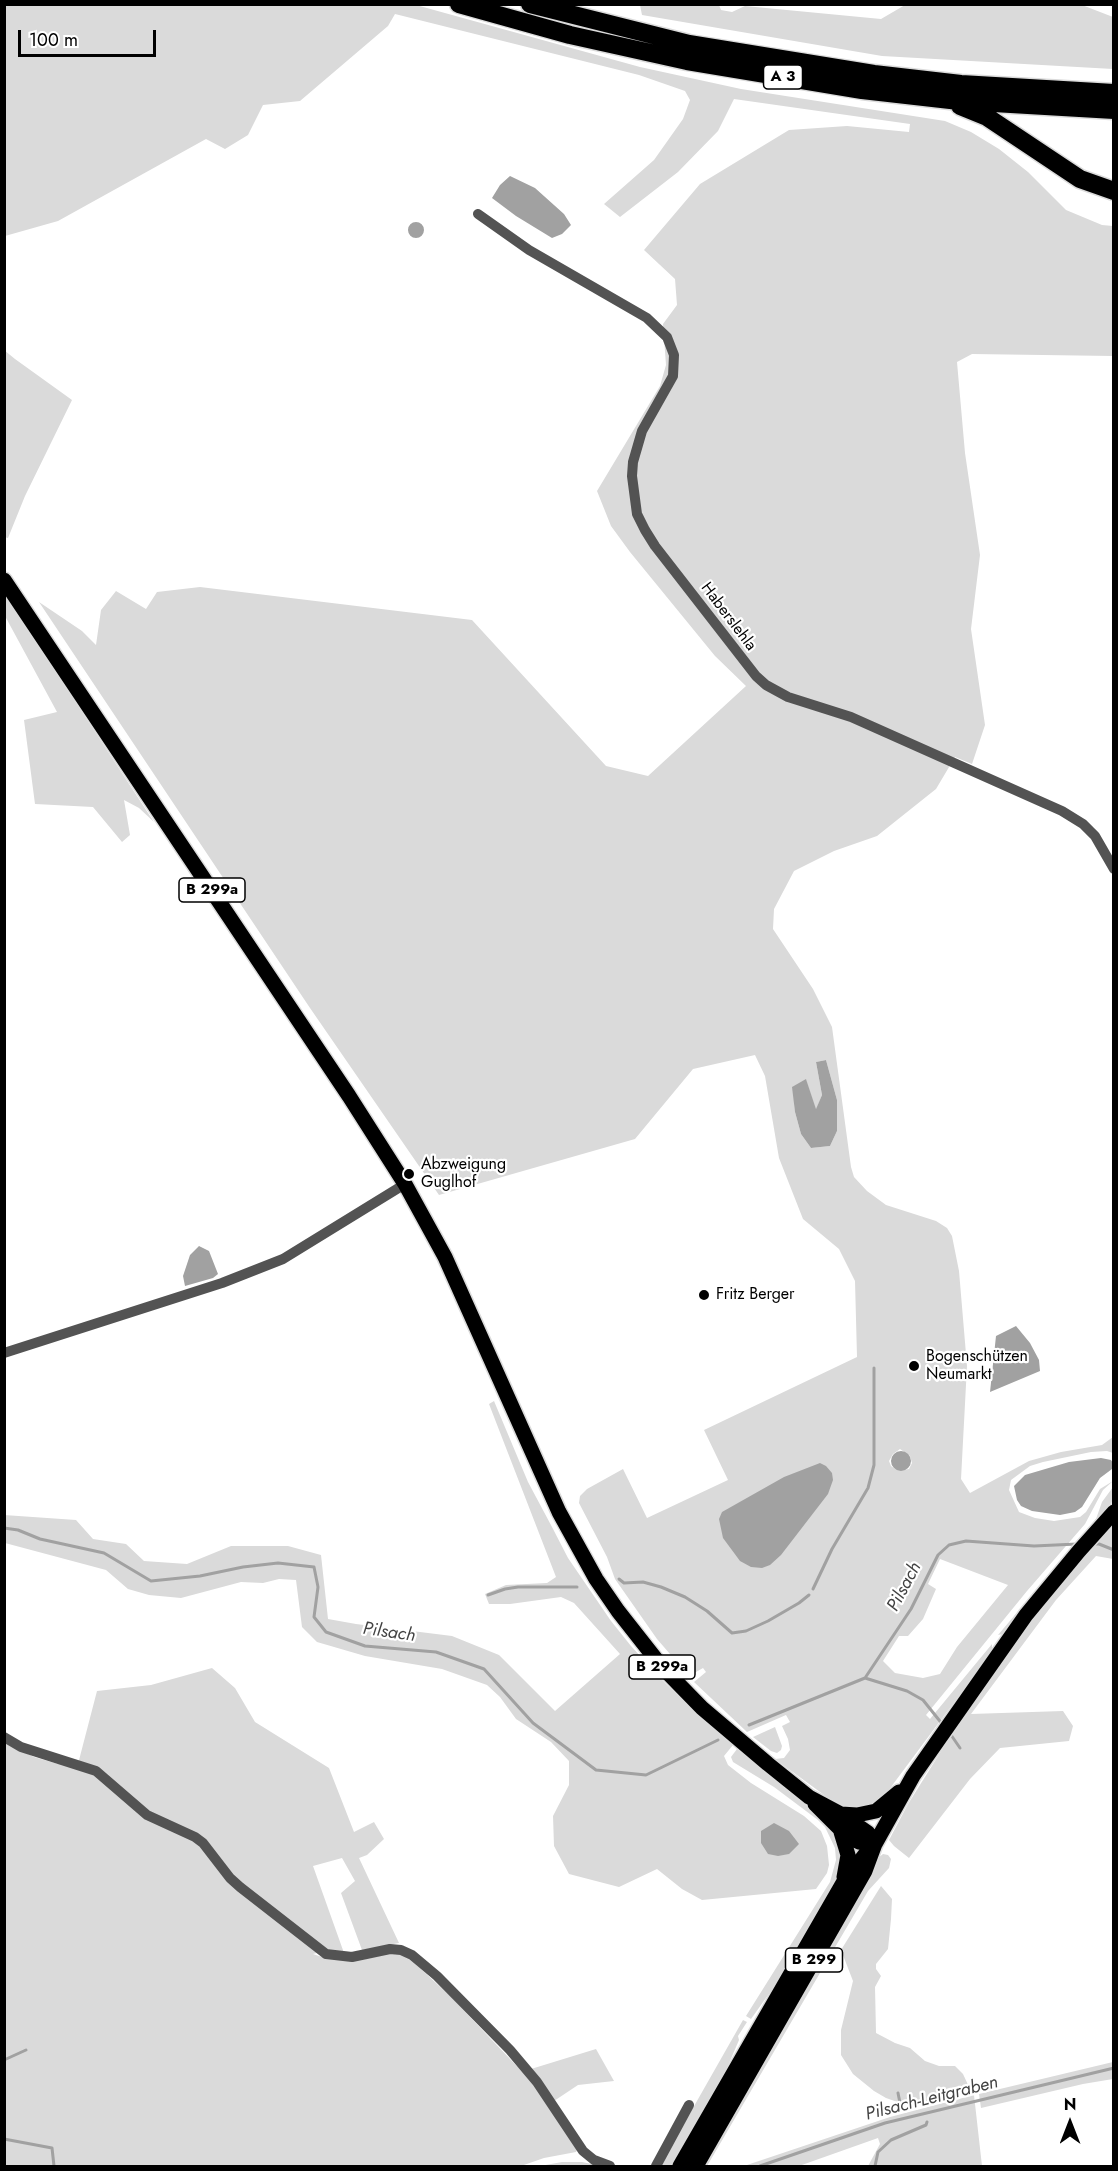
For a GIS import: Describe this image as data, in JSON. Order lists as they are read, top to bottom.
{
  "streets": {
    "highway": ["A 3"],
    "main road": ["B 299a", "B 299"],
    "street": ["Haberslehla"]
  },
  "crossings": [
    ["B 299a", "B 299"]
  ],
  "water": ["Pilsach", "Pilsach-Leitgraben"],
  "places": ["Abzweigung Guglhof", "Fritz Berger", "Bogenschützen Neumarkt"],
  "scale_bar": "100 m",
  "north": "top"
}
